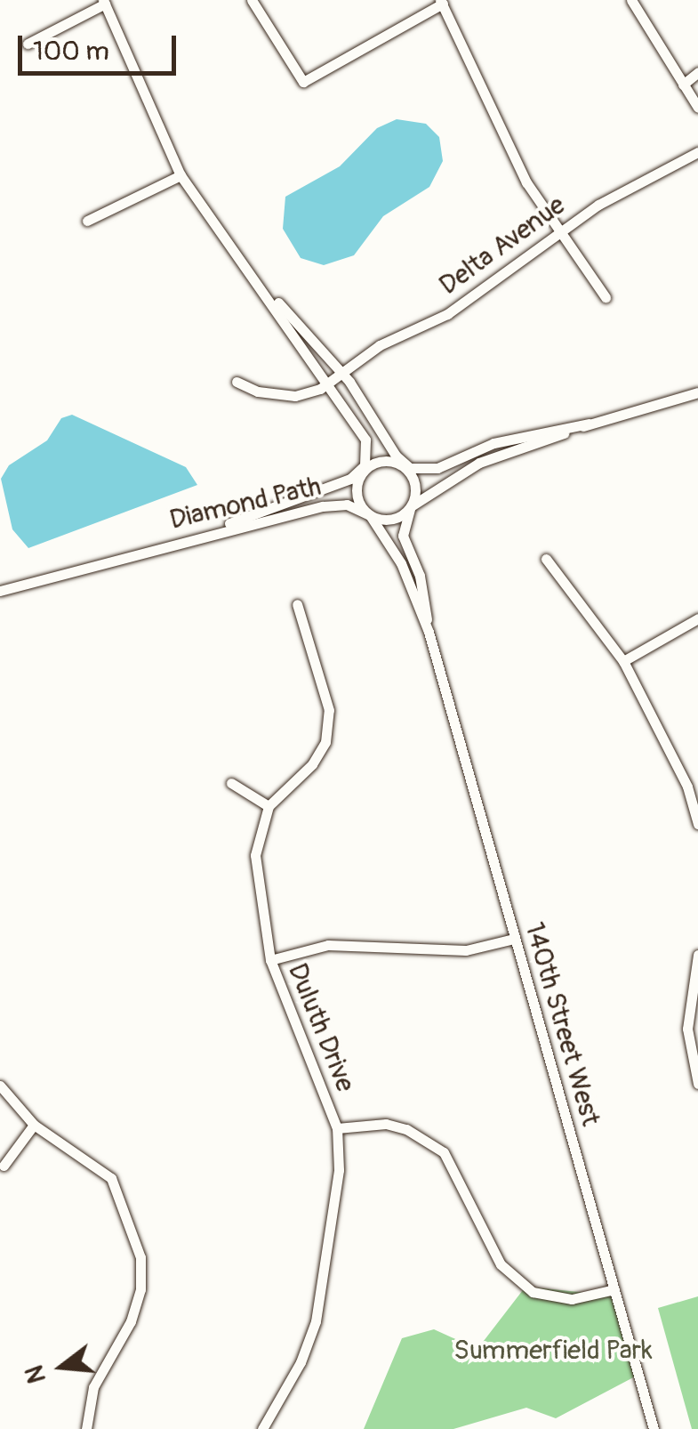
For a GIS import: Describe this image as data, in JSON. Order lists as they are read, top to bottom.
{
  "streets": {
    "street": [
      "Delta Avenue",
      "Diamond Path",
      "140th Street West",
      "Duluth Drive"
    ]
  },
  "crossings": [
    ["Diamond Path", "140th Street West"]
  ],
  "parks": ["Summerfield Park"],
  "scale_bar": "100 m",
  "north": "left"
}
